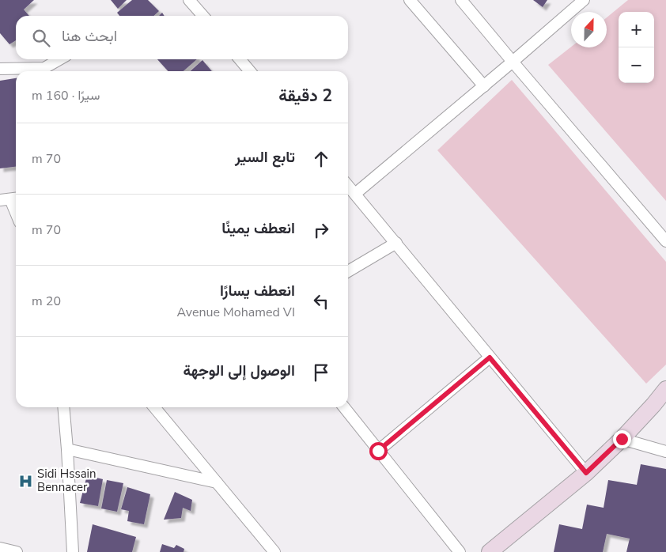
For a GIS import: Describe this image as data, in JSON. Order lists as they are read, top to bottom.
{
  "places": {
    "hospital": ["Sidi Hssain Bennacer"]
  },
  "north": "top",
  "page": {
    "map_buttons": ["+", "−"],
    "search": "ابحث هنا",
    "heading": ["2 دقيقة", "سيرًا · 160 m"],
    "list": [
      ["تابع السير", "70 m"],
      ["انعطف يمينًا", "70 m"],
      ["انعطف يسارًا", "Avenue Mohamed VI", "20 m"],
      "الوصول إلى الوجهة"
    ]
  }
}
